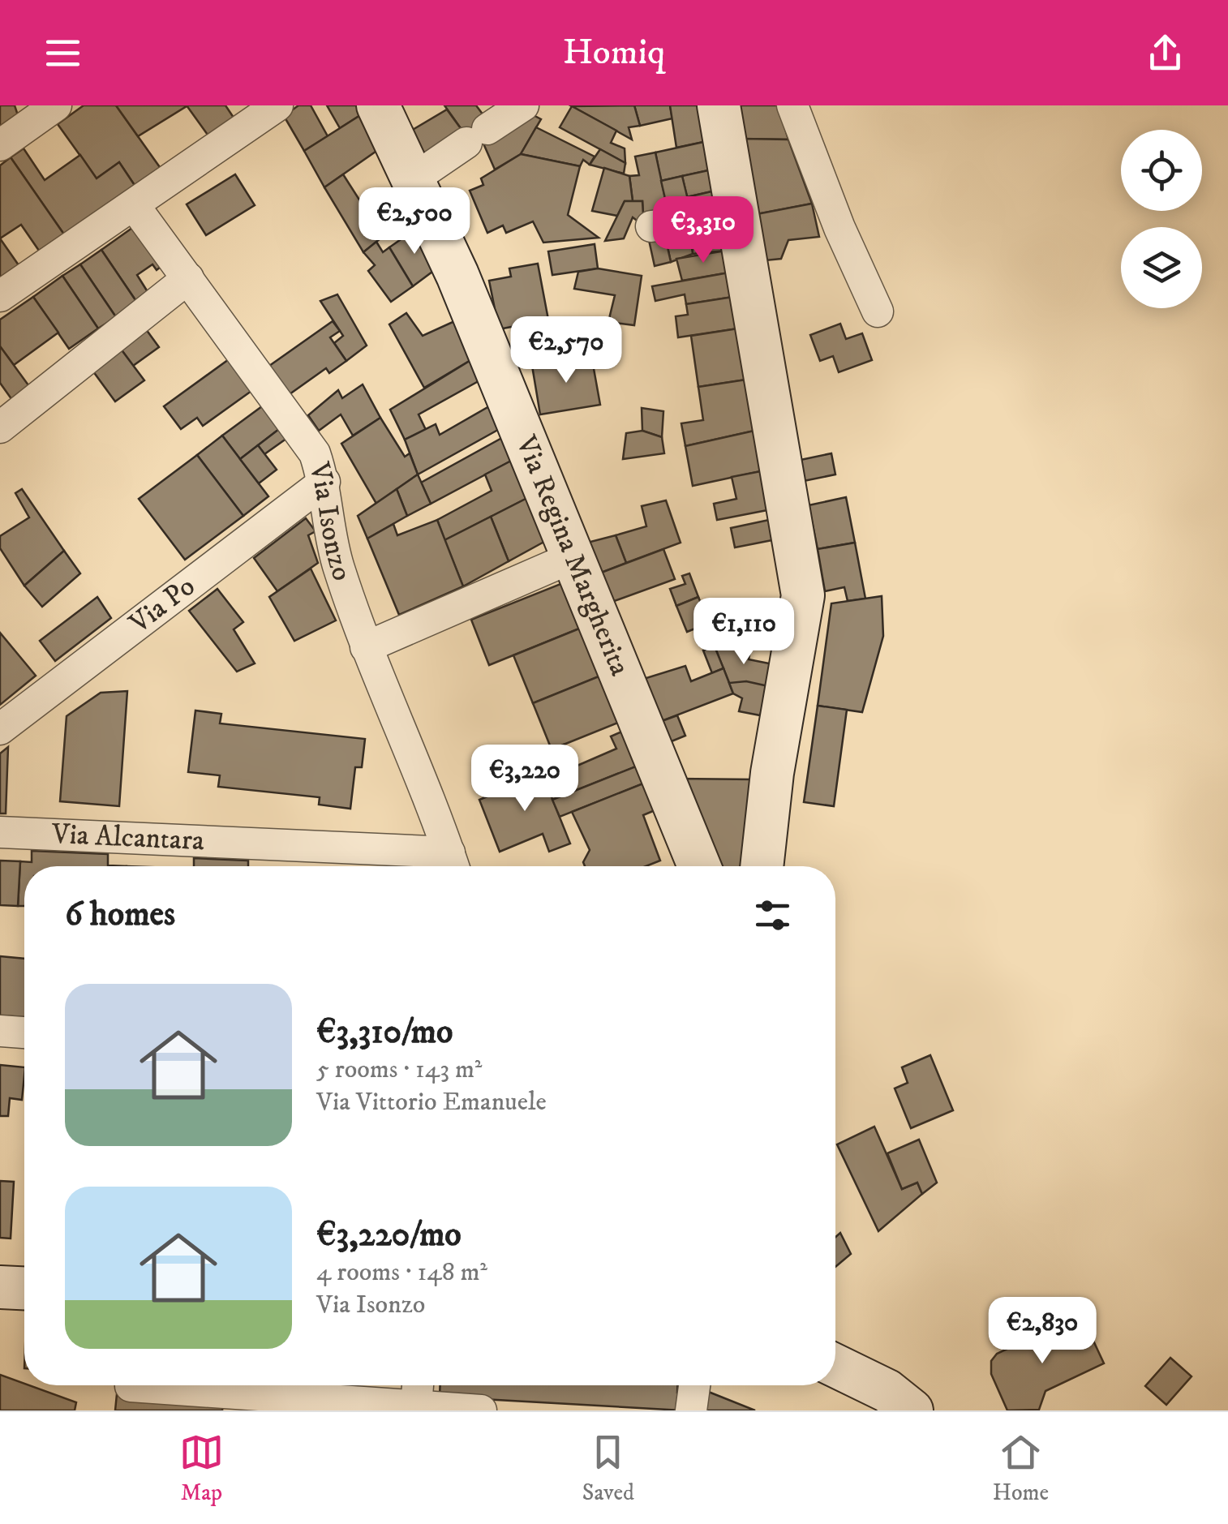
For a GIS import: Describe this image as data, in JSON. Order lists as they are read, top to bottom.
{
  "streets": {
    "street": [
      "Via Isonzo",
      "Via Regina Margherita",
      "Via Po",
      "Via Alcantara"
    ]
  },
  "crossings": [
    ["Via Isonzo", "Via Po"],
    ["Via Isonzo", "Via Alcantara"]
  ],
  "page": {
    "header": "Homiq",
    "price": [
      "€2,500",
      "€3,310",
      "€2,570",
      "€1,110",
      "€3,220",
      "€2,830"
    ],
    "heading": "6 homes",
    "list": [
      {
        "name": "€3,310/mo",
        "note": "5 rooms · 143 m² · Via Vittorio Emanuele"
      },
      {
        "name": "€3,220/mo",
        "note": "4 rooms · 148 m² · Via Isonzo"
      }
    ],
    "tabs": ["Map", "Saved", "Home"]
  }
}
